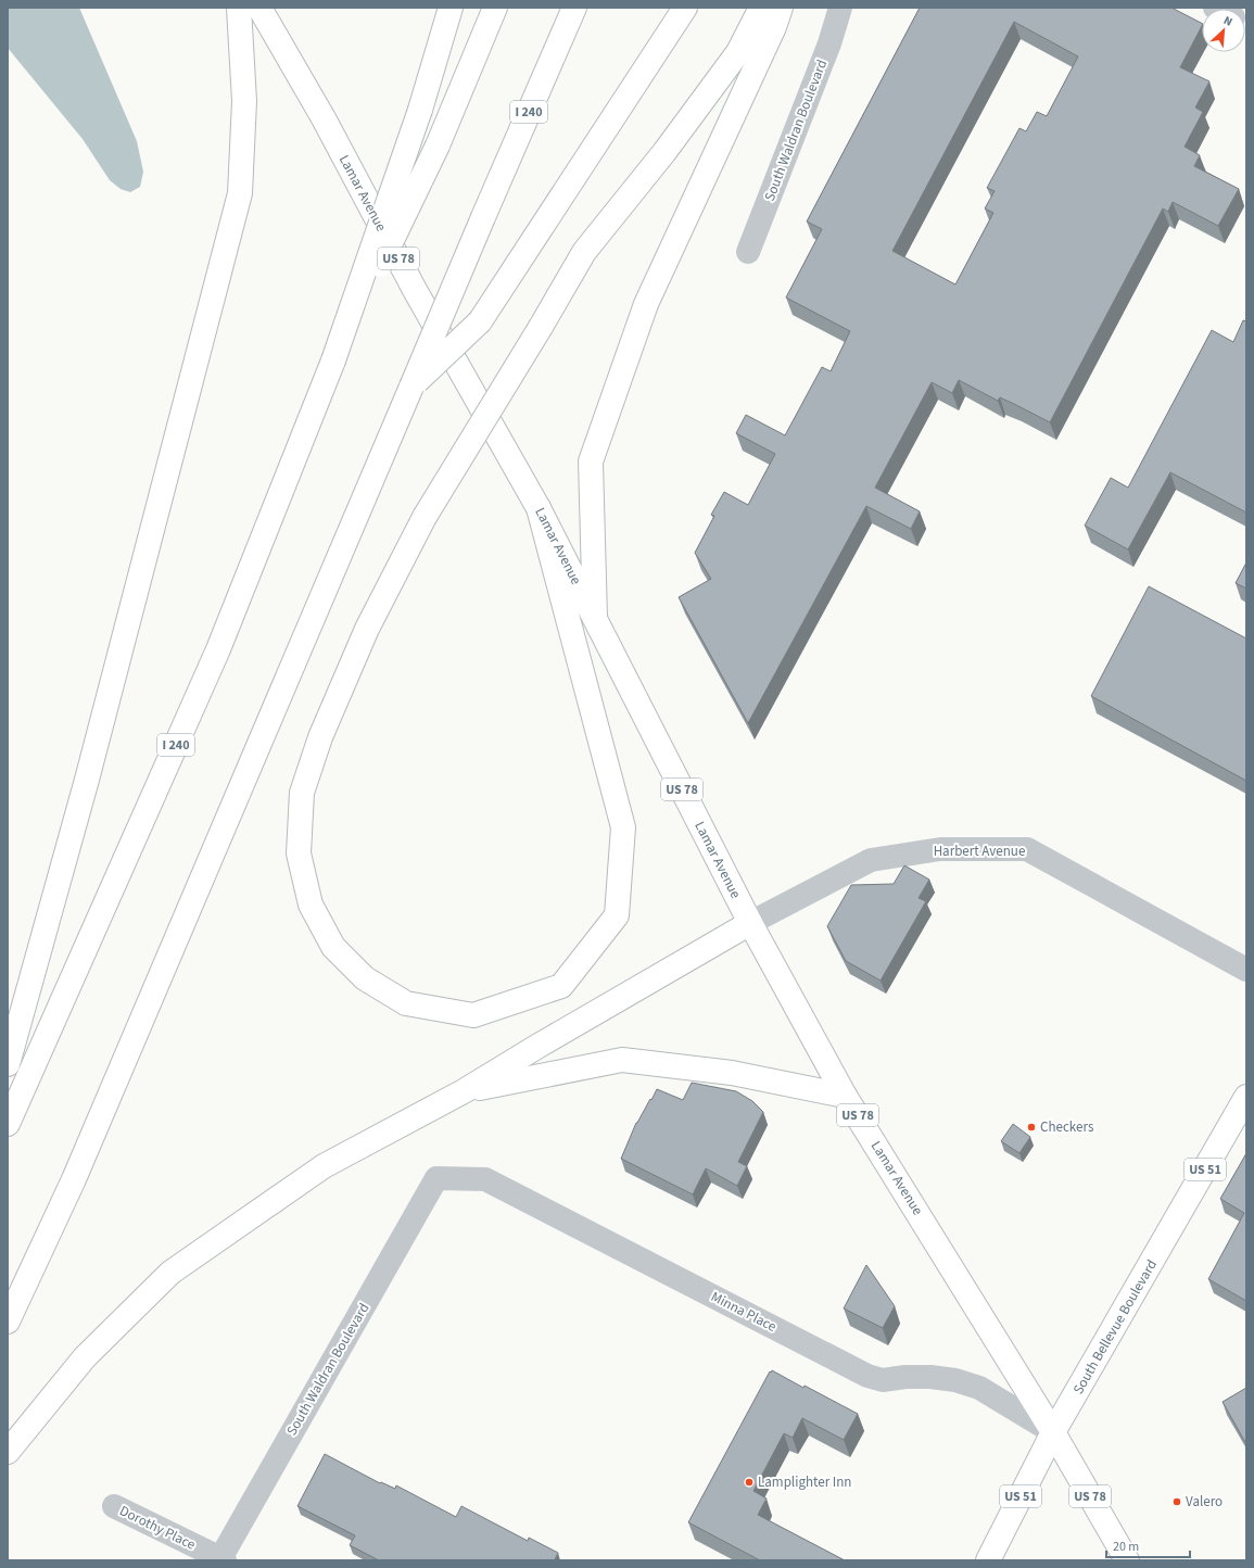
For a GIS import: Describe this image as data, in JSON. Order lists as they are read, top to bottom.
{
  "streets": {
    "main road": [
      "I 240",
      "Lamar Avenue",
      "US 78",
      "US 51",
      "South Bellevue Boulevard"
    ],
    "street": [
      "South Waldran Boulevard",
      "Harbert Avenue",
      "Minna Place",
      "Dorothy Place"
    ]
  },
  "crossings": [
    ["South Waldran Boulevard", "Minna Place"],
    ["South Waldran Boulevard", "Dorothy Place"],
    ["Lamar Avenue", "Harbert Avenue"],
    ["Lamar Avenue", "Minna Place"],
    ["Lamar Avenue", "South Bellevue Boulevard"],
    ["Minna Place", "South Bellevue Boulevard"]
  ],
  "places": ["Checkers", "Lamplighter Inn", "Valero"],
  "scale_bar": "20 m",
  "north": "top right"
}
